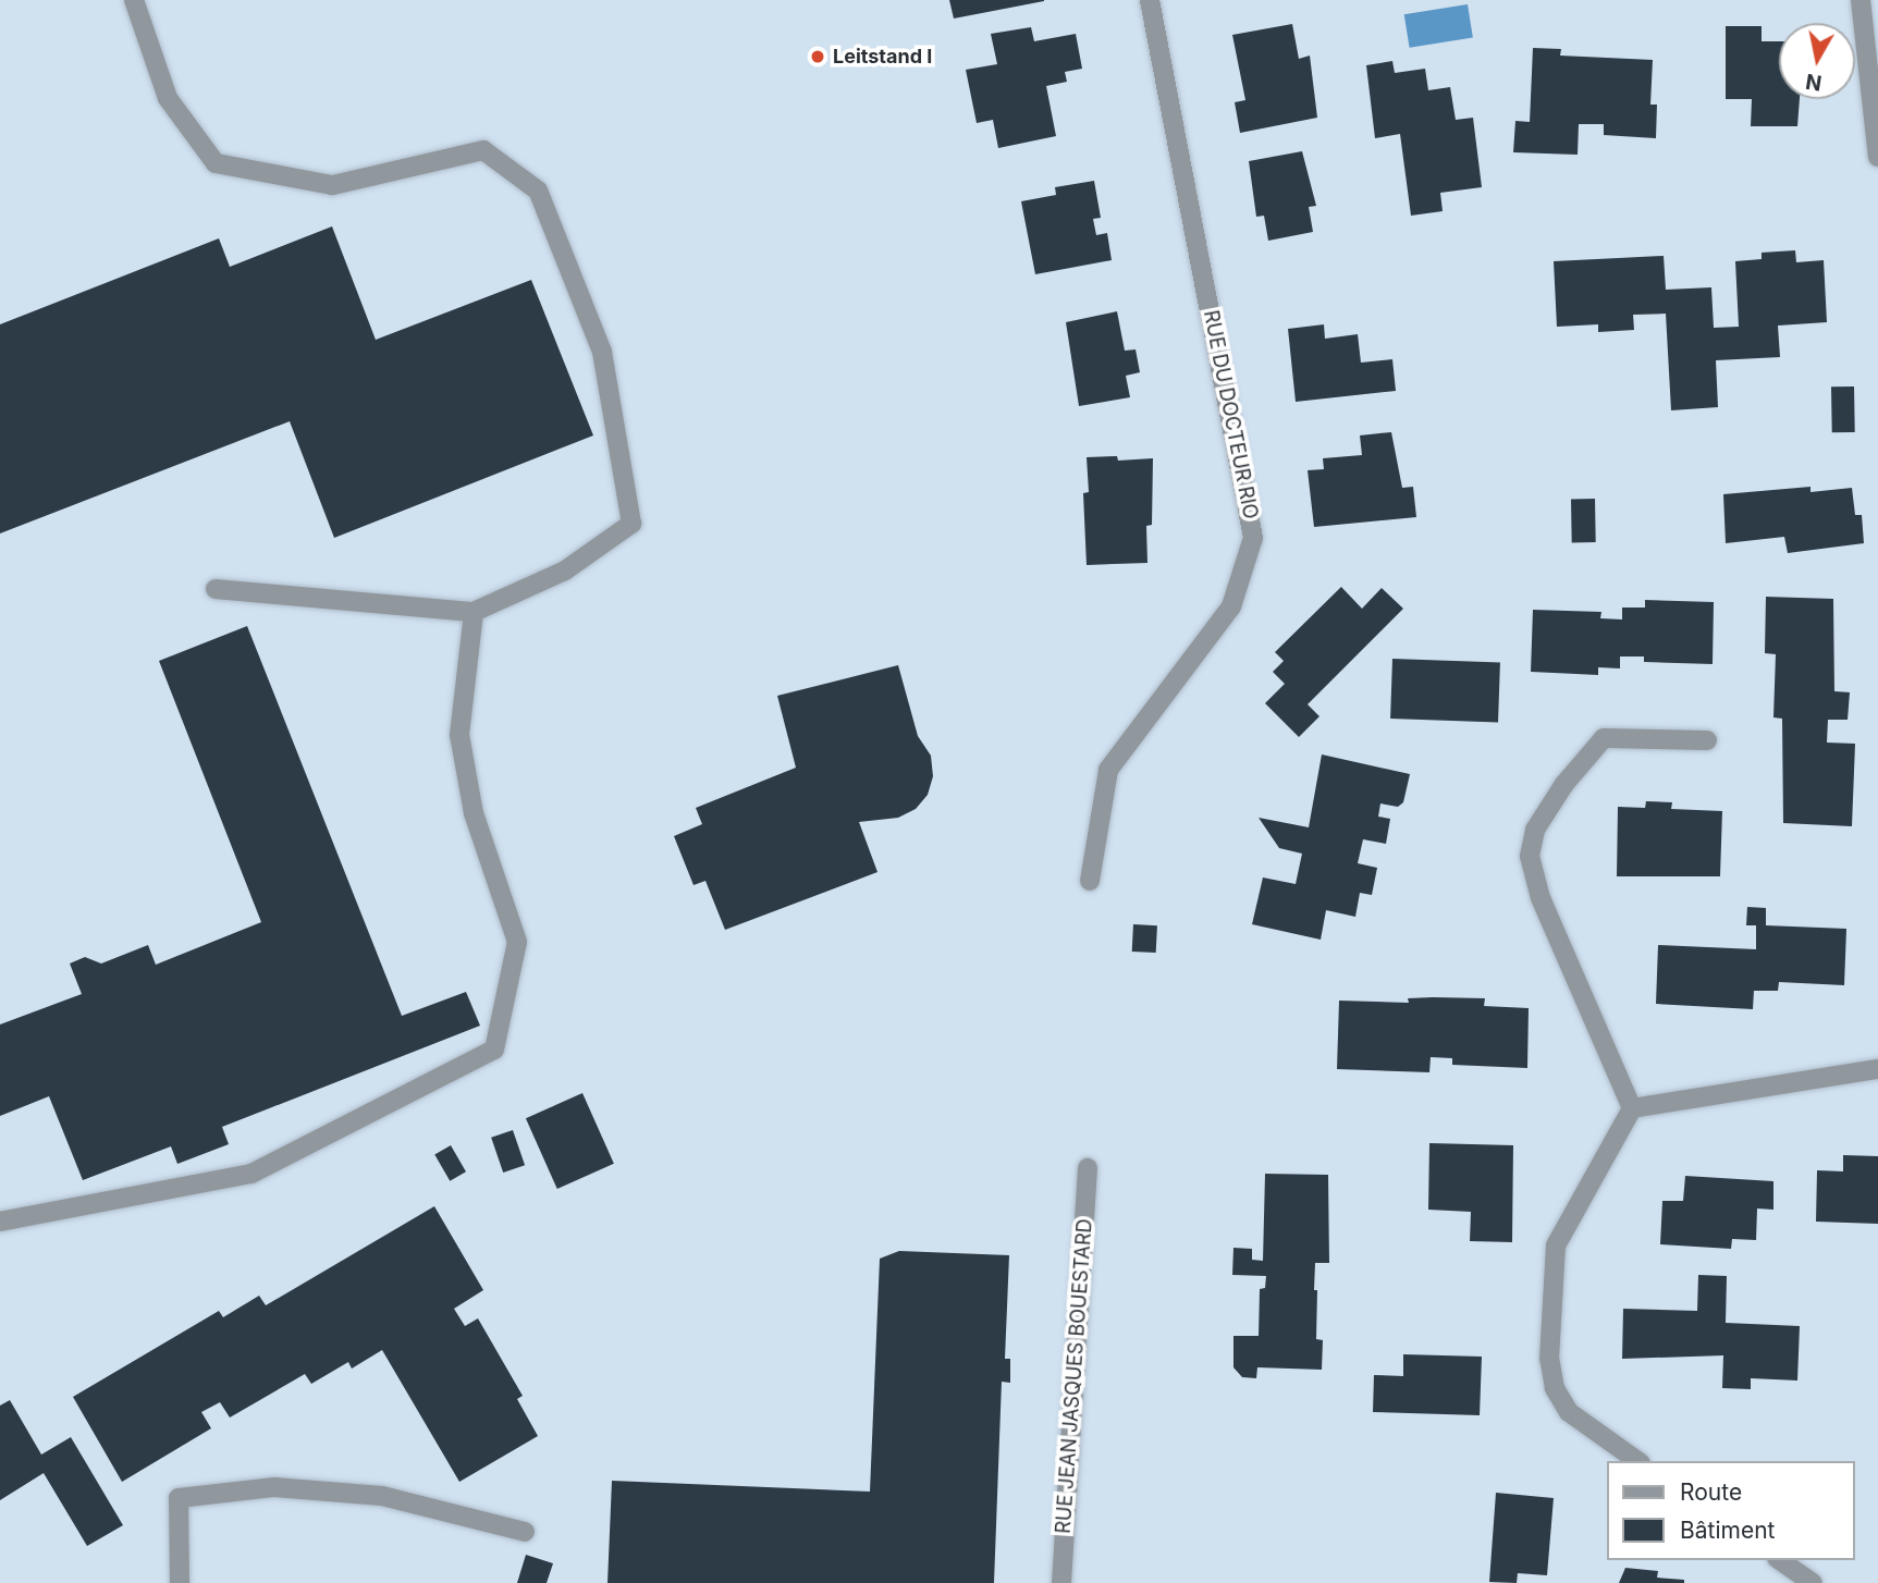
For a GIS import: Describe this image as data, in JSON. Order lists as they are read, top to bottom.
{
  "streets": {
    "street": ["RUE DU DOCTEUR RIO", "RUE JEAN JASQUES BOUESTARD"]
  },
  "places": ["Leitstand I"],
  "legend": ["Route", "Bâtiment"],
  "north": "bottom"
}
